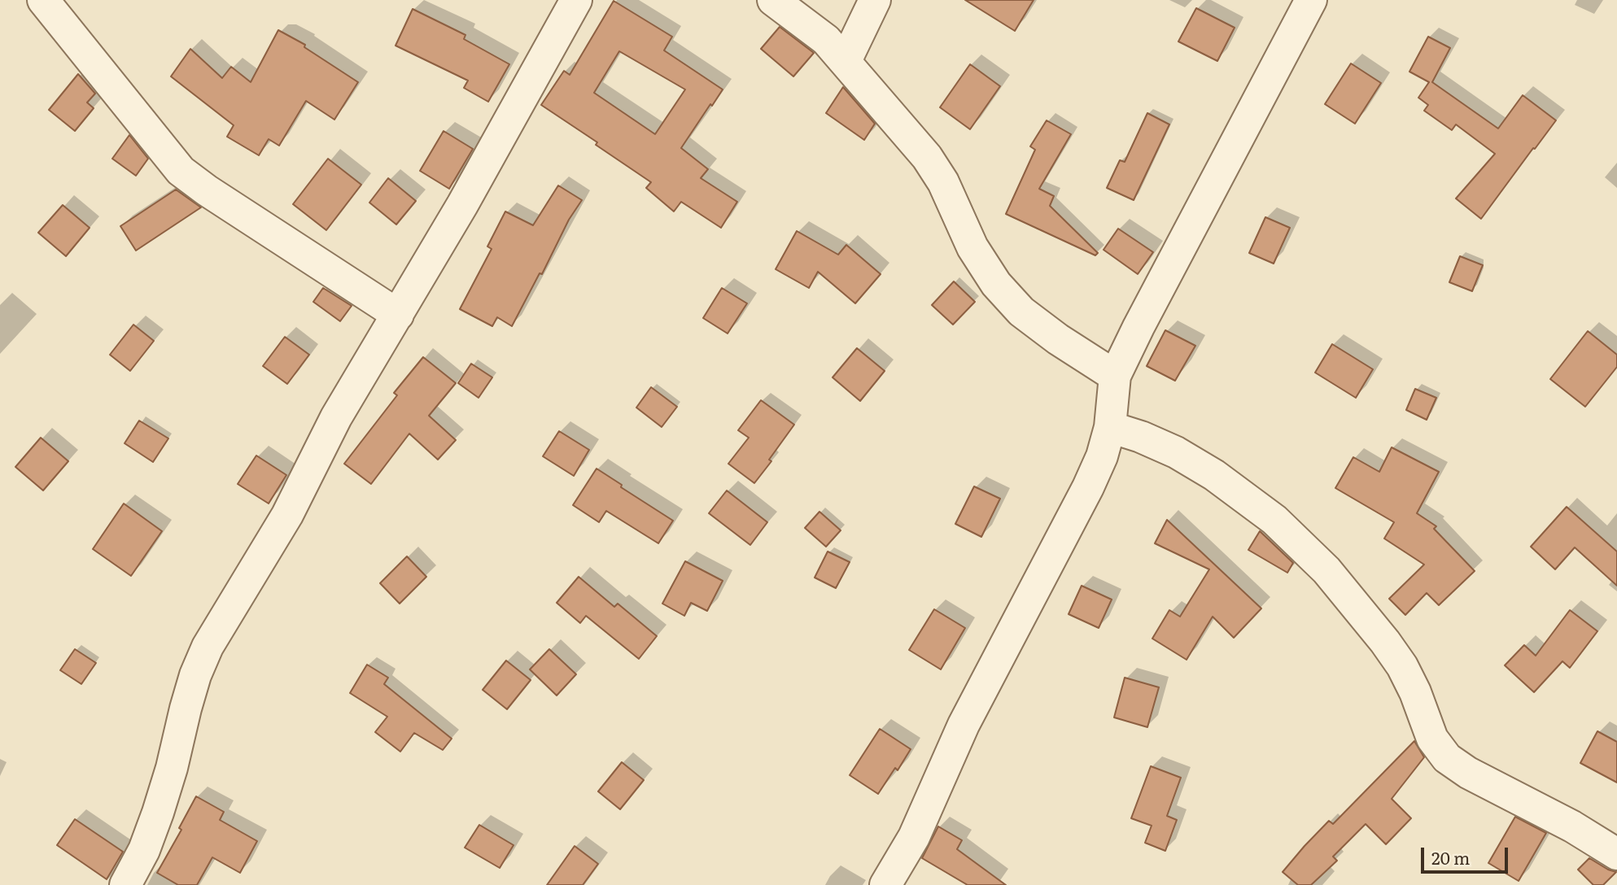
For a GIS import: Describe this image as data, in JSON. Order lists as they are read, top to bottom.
{
  "scale_bar": "20 m"
}
